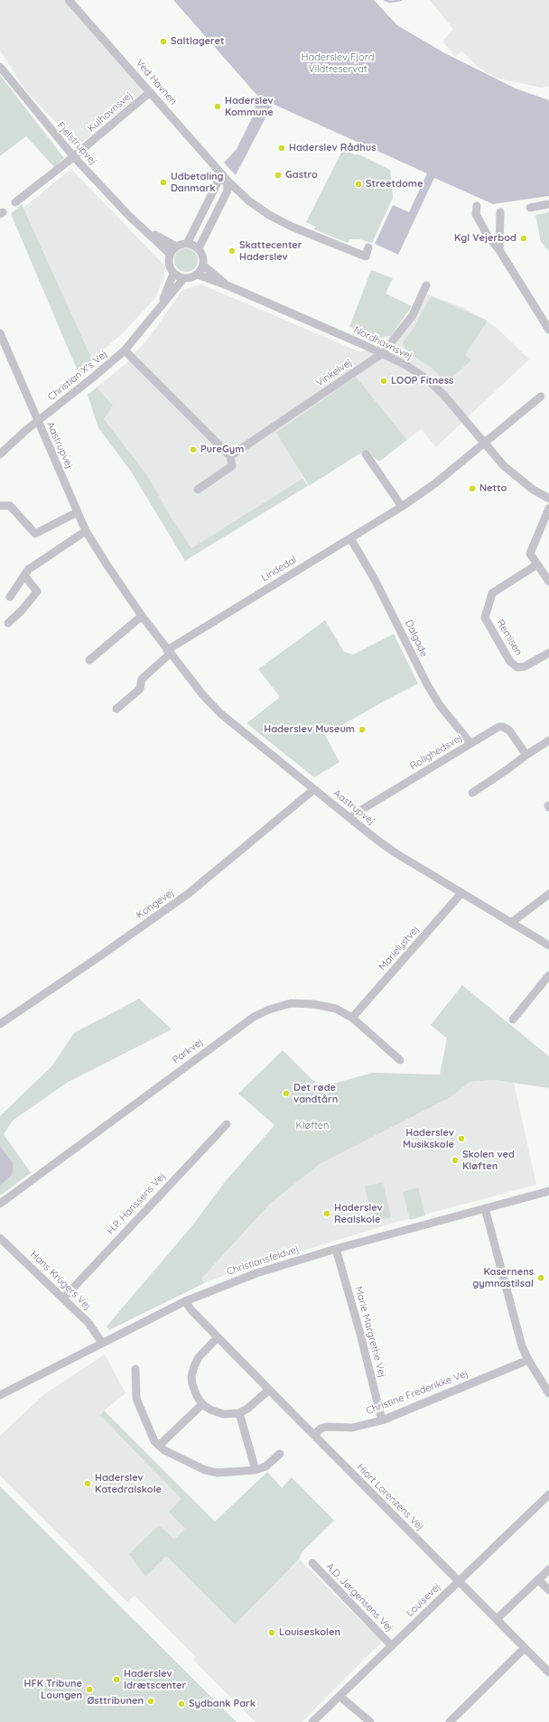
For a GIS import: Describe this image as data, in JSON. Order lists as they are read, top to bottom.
{
  "streets": {
    "street": [
      "Ved Havnen",
      "Kulhavnsvej",
      "Fjelstrupvej",
      "Nordhavnsvej",
      "Vinkelvej",
      "Christian X's Vej",
      "Aastrupvej",
      "Lindedal",
      "Remisen",
      "Dalgade",
      "Rolighedsvej",
      "Kongevej",
      "Marielystvej",
      "Parkvej",
      "H.P. Hanssens Vej",
      "Christiansfeldvej",
      "Hans Krügers Vej",
      "Marie Margrethe Vej",
      "Christine Frederikke Vej",
      "Hiort Lorenzens Vej",
      "A.D. Jørgensens Vej",
      "Louisevej"
    ]
  },
  "crossings": [
    ["Ved Havnen", "Kulhavnsvej"],
    ["Kulhavnsvej", "Fjelstrupvej"],
    ["Fjelstrupvej", "Nordhavnsvej"],
    ["Fjelstrupvej", "Christian X's Vej"],
    ["Nordhavnsvej", "Vinkelvej"],
    ["Nordhavnsvej", "Christian X's Vej"],
    ["Nordhavnsvej", "Lindedal"],
    ["Christian X's Vej", "Aastrupvej"],
    ["Aastrupvej", "Lindedal"],
    ["Aastrupvej", "Rolighedsvej"],
    ["Aastrupvej", "Kongevej"],
    ["Aastrupvej", "Marielystvej"],
    ["Lindedal", "Dalgade"],
    ["Dalgade", "Rolighedsvej"],
    ["Marielystvej", "Parkvej"],
    ["H.P. Hanssens Vej", "Hans Krügers Vej"],
    ["Christiansfeldvej", "Hans Krügers Vej"],
    ["Christiansfeldvej", "Marie Margrethe Vej"],
    ["Christiansfeldvej", "Hiort Lorenzens Vej"],
    ["Marie Margrethe Vej", "Christine Frederikke Vej"],
    ["Christine Frederikke Vej", "Hiort Lorenzens Vej"],
    ["Hiort Lorenzens Vej", "Louisevej"],
    ["A.D. Jørgensens Vej", "Louisevej"]
  ],
  "parks": ["Haderslev Fjord Vildtreservat", "Kløften"],
  "places": [
    "Saltlageret",
    "Haderslev Kommune",
    "Haderslev Rådhus",
    "Gastro",
    "Udbetaling Danmark",
    "Streetdome",
    "Kgl Vejerbod",
    "Skattecenter Haderslev",
    "LOOP Fitness",
    "PureGym",
    "Netto",
    "Haderslev Museum",
    "Det røde vandtårn",
    "Haderslev Musikskole",
    "Skolen ved Kløften",
    "Haderslev Realskole",
    "Kasernens gymnastilsal",
    "Haderslev Katedralskole",
    "Louiseskolen",
    "Haderslev Idrætscenter",
    "HFK Tribune Loungen",
    "Østtribunen",
    "Sydbank Park"
  ]
}
